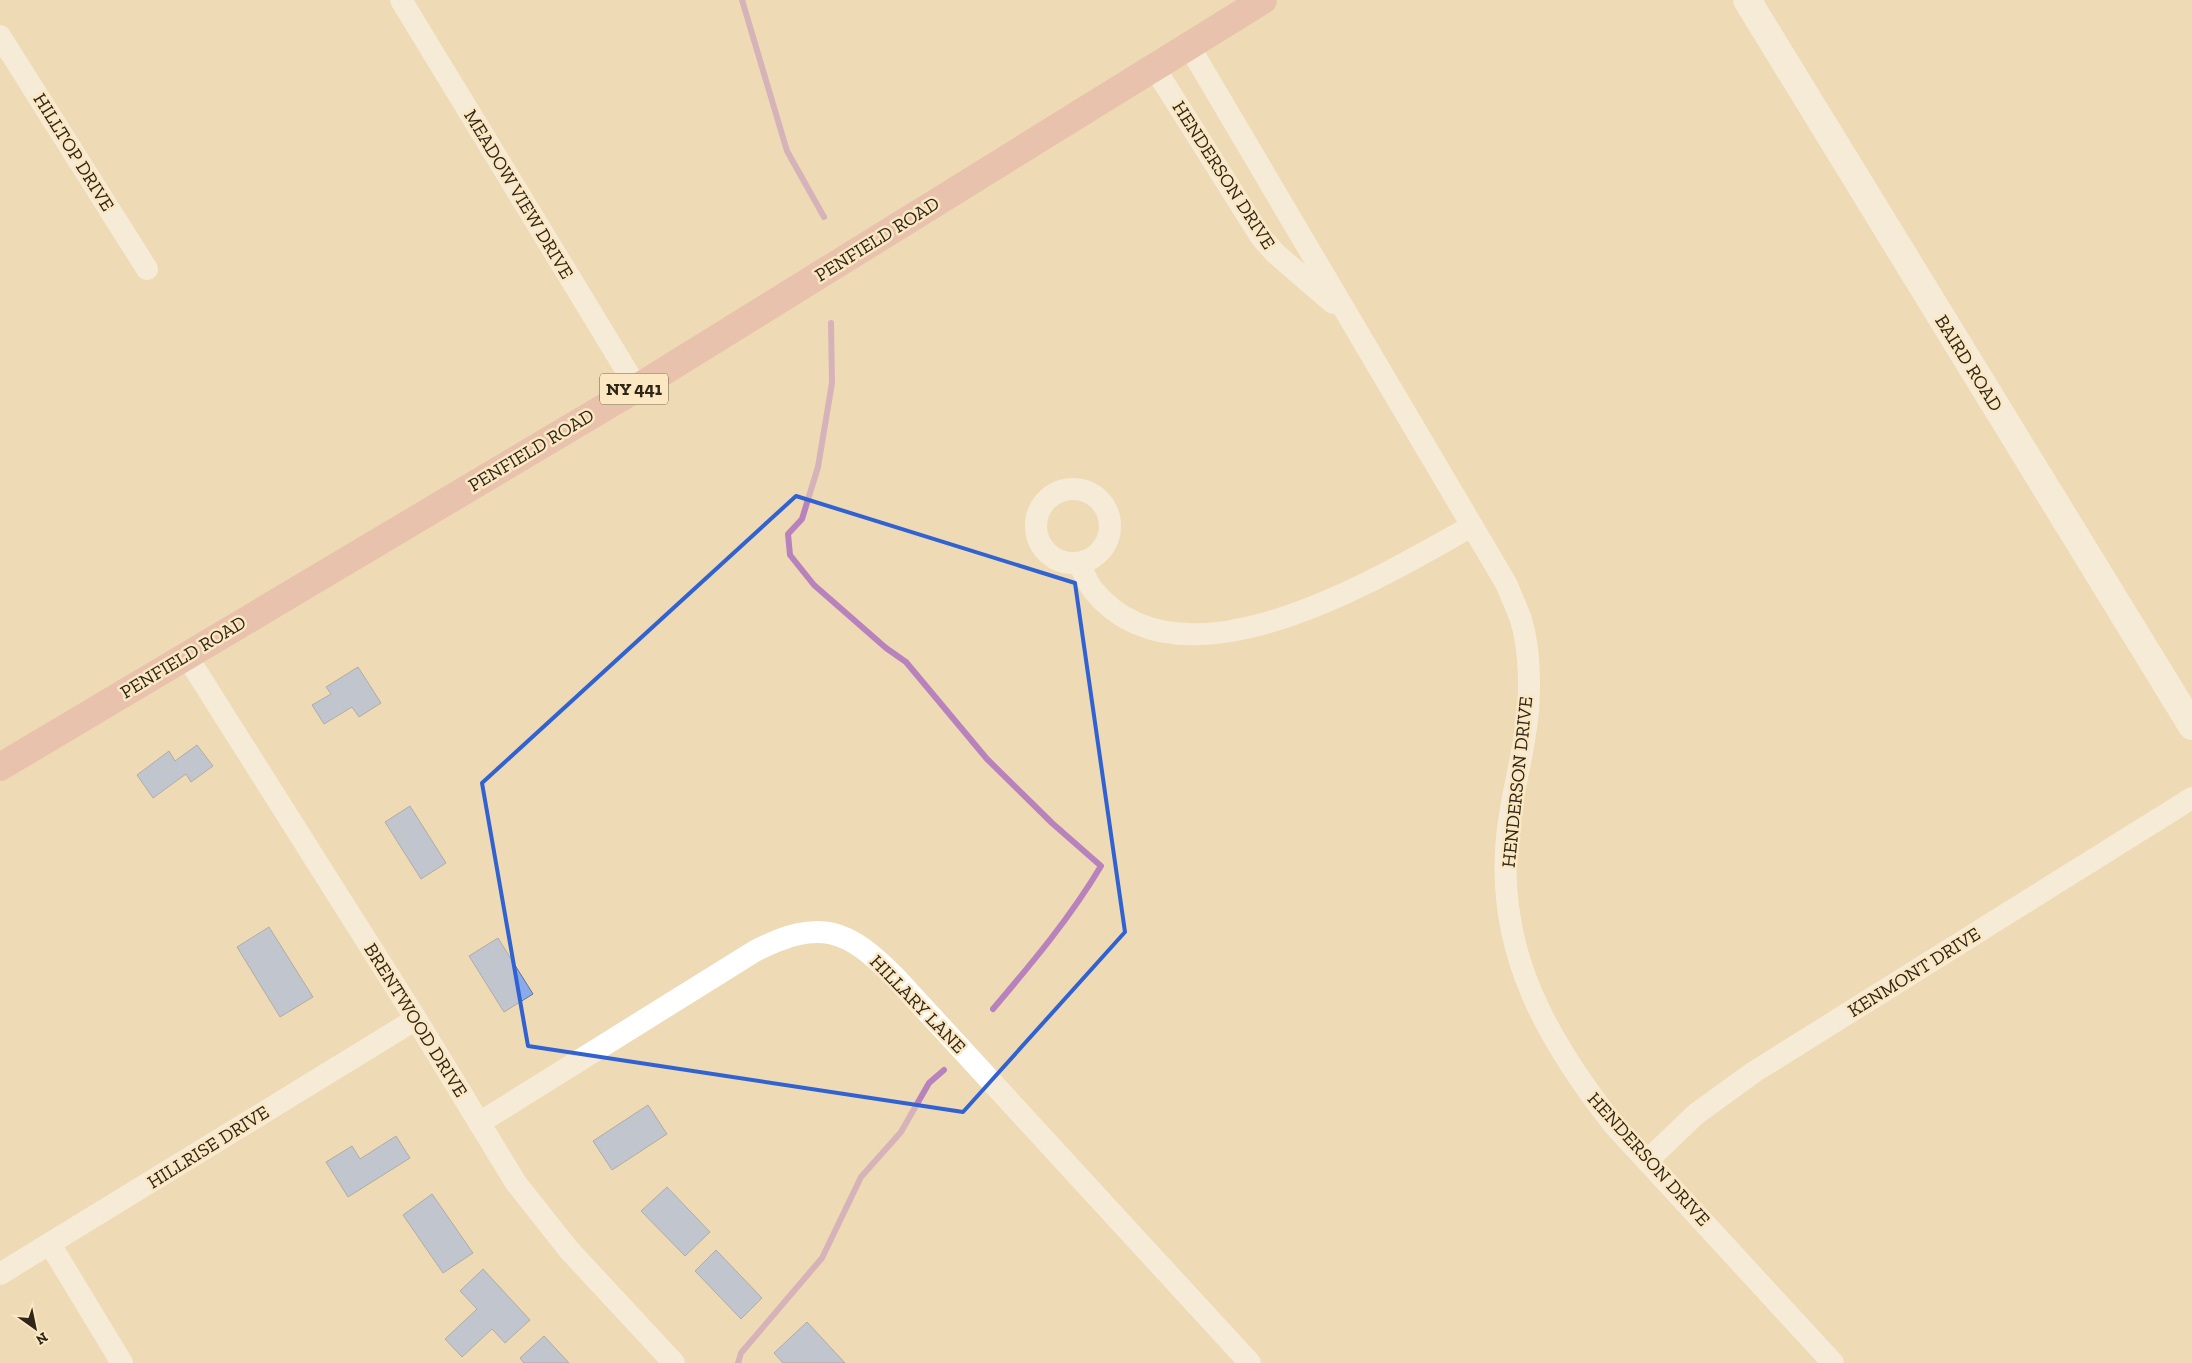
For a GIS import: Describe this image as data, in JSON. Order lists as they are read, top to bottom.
{
  "streets": {
    "main road": ["PENFIELD ROAD", "NY 441"],
    "street": [
      "HILLTOP DRIVE",
      "HENDERSON DRIVE",
      "MEADOW VIEW DRIVE",
      "BAIRD ROAD",
      "KENMONT DRIVE",
      "HILLARY LANE",
      "BRENTWOOD DRIVE",
      "HILLRISE DRIVE"
    ]
  },
  "crossings": [
    ["HENDERSON DRIVE", "PENFIELD ROAD"],
    ["HENDERSON DRIVE", "KENMONT DRIVE"],
    ["MEADOW VIEW DRIVE", "PENFIELD ROAD"],
    ["PENFIELD ROAD", "BRENTWOOD DRIVE"],
    ["HILLARY LANE", "BRENTWOOD DRIVE"],
    ["BRENTWOOD DRIVE", "HILLRISE DRIVE"]
  ],
  "north": "bottom right"
}
